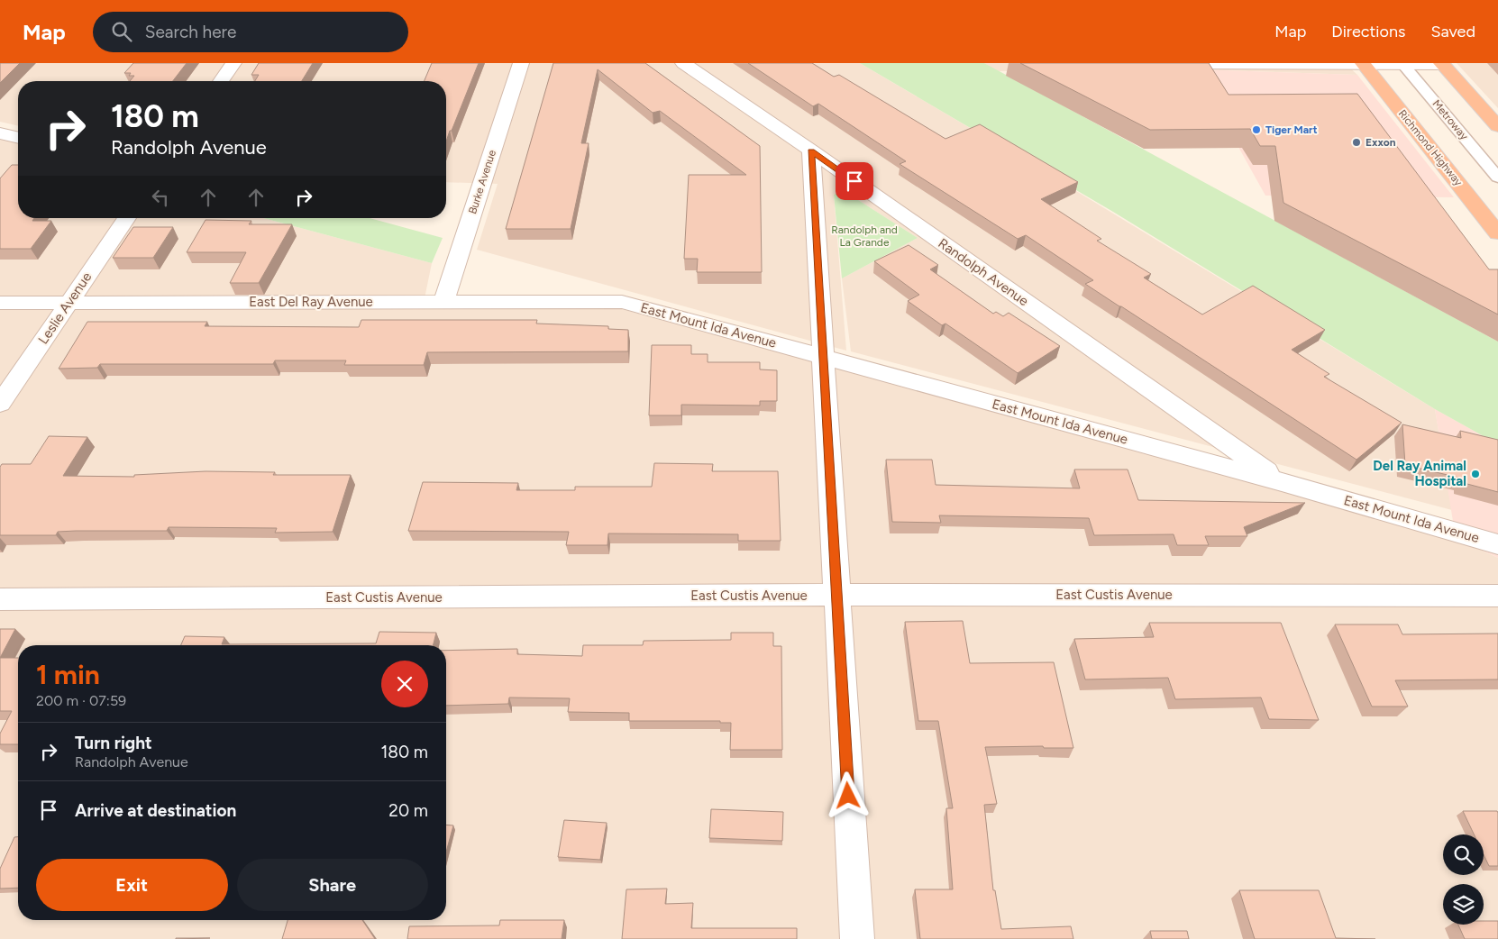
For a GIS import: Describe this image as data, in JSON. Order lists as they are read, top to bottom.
{
  "streets": {
    "highway": ["Richmond Highway"],
    "street": [
      "Burke Avenue",
      "Randolph Avenue",
      "East Del Ray Avenue",
      "Leslie Avenue",
      "East Mount Ida Avenue",
      "East Custis Avenue"
    ],
    "lane": ["Metroway"]
  },
  "crossings": [
    ["Burke Avenue", "East Del Ray Avenue"],
    ["Randolph Avenue", "East Mount Ida Avenue"],
    ["East Del Ray Avenue", "Leslie Avenue"],
    ["East Del Ray Avenue", "East Mount Ida Avenue"]
  ],
  "parks": ["Randolph and La Grande"],
  "places": ["Tiger Mart", "Exxon", "Del Ray Animal Hospital"],
  "page": {
    "header": "Map",
    "search": "Search here",
    "nav": ["Map", "Directions", "Saved"],
    "turn": ["180 m", "Randolph Avenue"],
    "heading": ["1 min", "200 m · 07:59"],
    "list": [
      {
        "name": "Turn right",
        "note": "Randolph Avenue",
        "value": "180 m"
      },
      {
        "name": "Arrive at destination",
        "value": "20 m"
      }
    ],
    "buttons": ["Exit", "Share"]
  }
}
